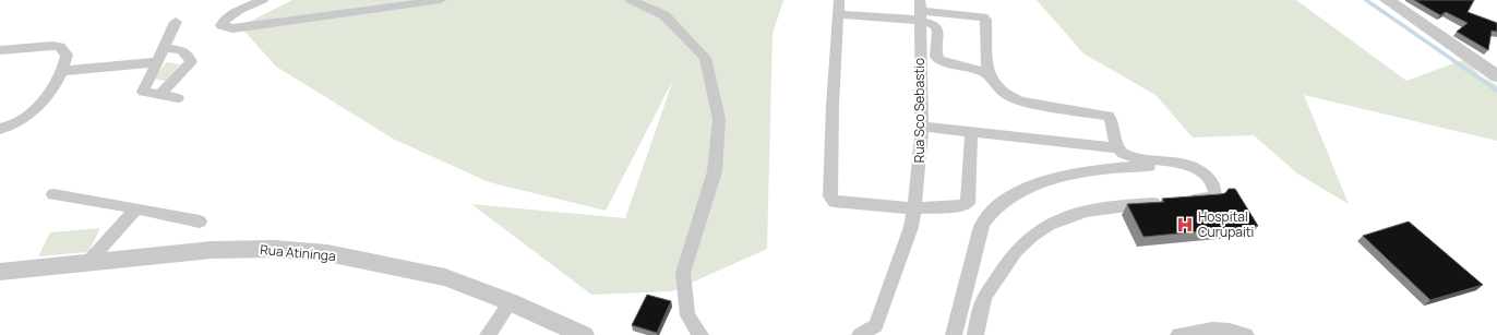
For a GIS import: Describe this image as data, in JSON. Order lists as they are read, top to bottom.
{
  "streets": {
    "street": ["Rua Sco Sebastio", "Rua Atininga"]
  },
  "places": {
    "hospital": ["Hospital Curupaiti"]
  }
}
